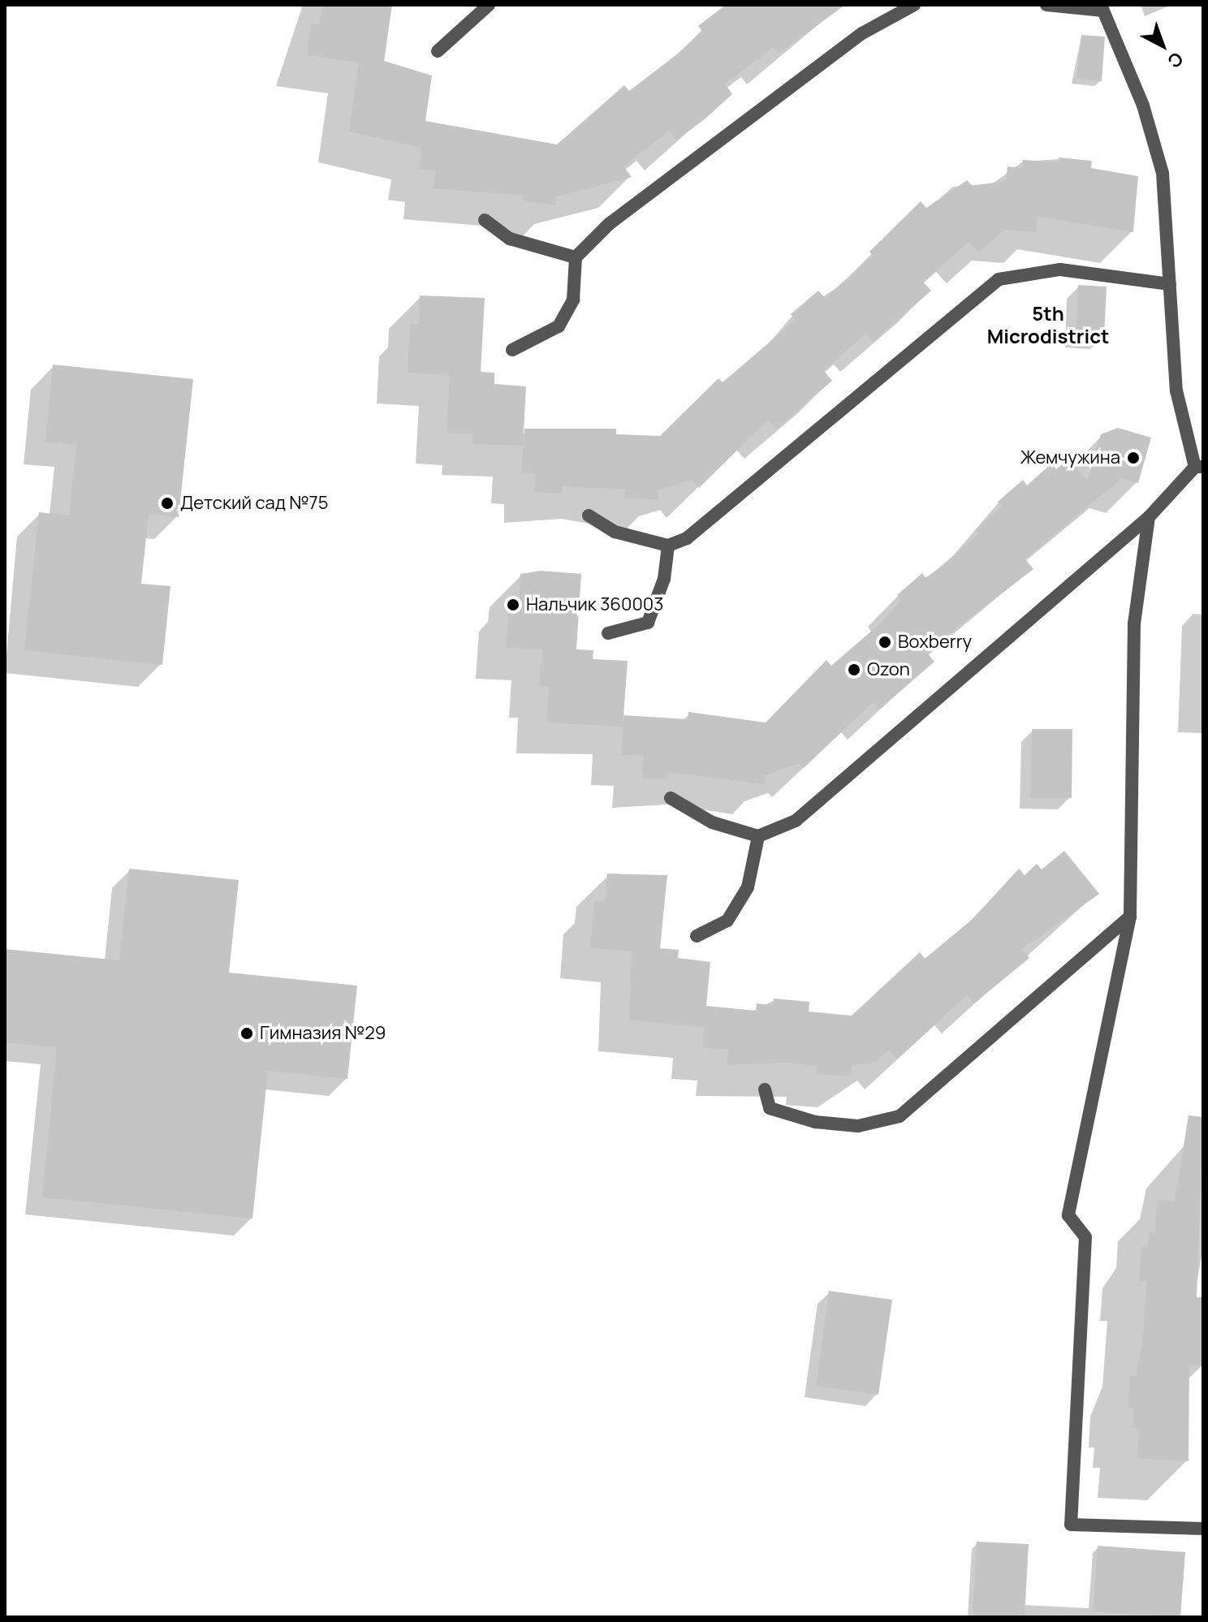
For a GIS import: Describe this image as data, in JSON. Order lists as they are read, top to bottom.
{
  "districts": ["5th Microdistrict"],
  "places": [
    "Жемчужина",
    "Детский сад №75",
    "Нальчик 360003",
    "Boxberry",
    "Ozon",
    "Гимназия №29"
  ],
  "north": "bottom right"
}
